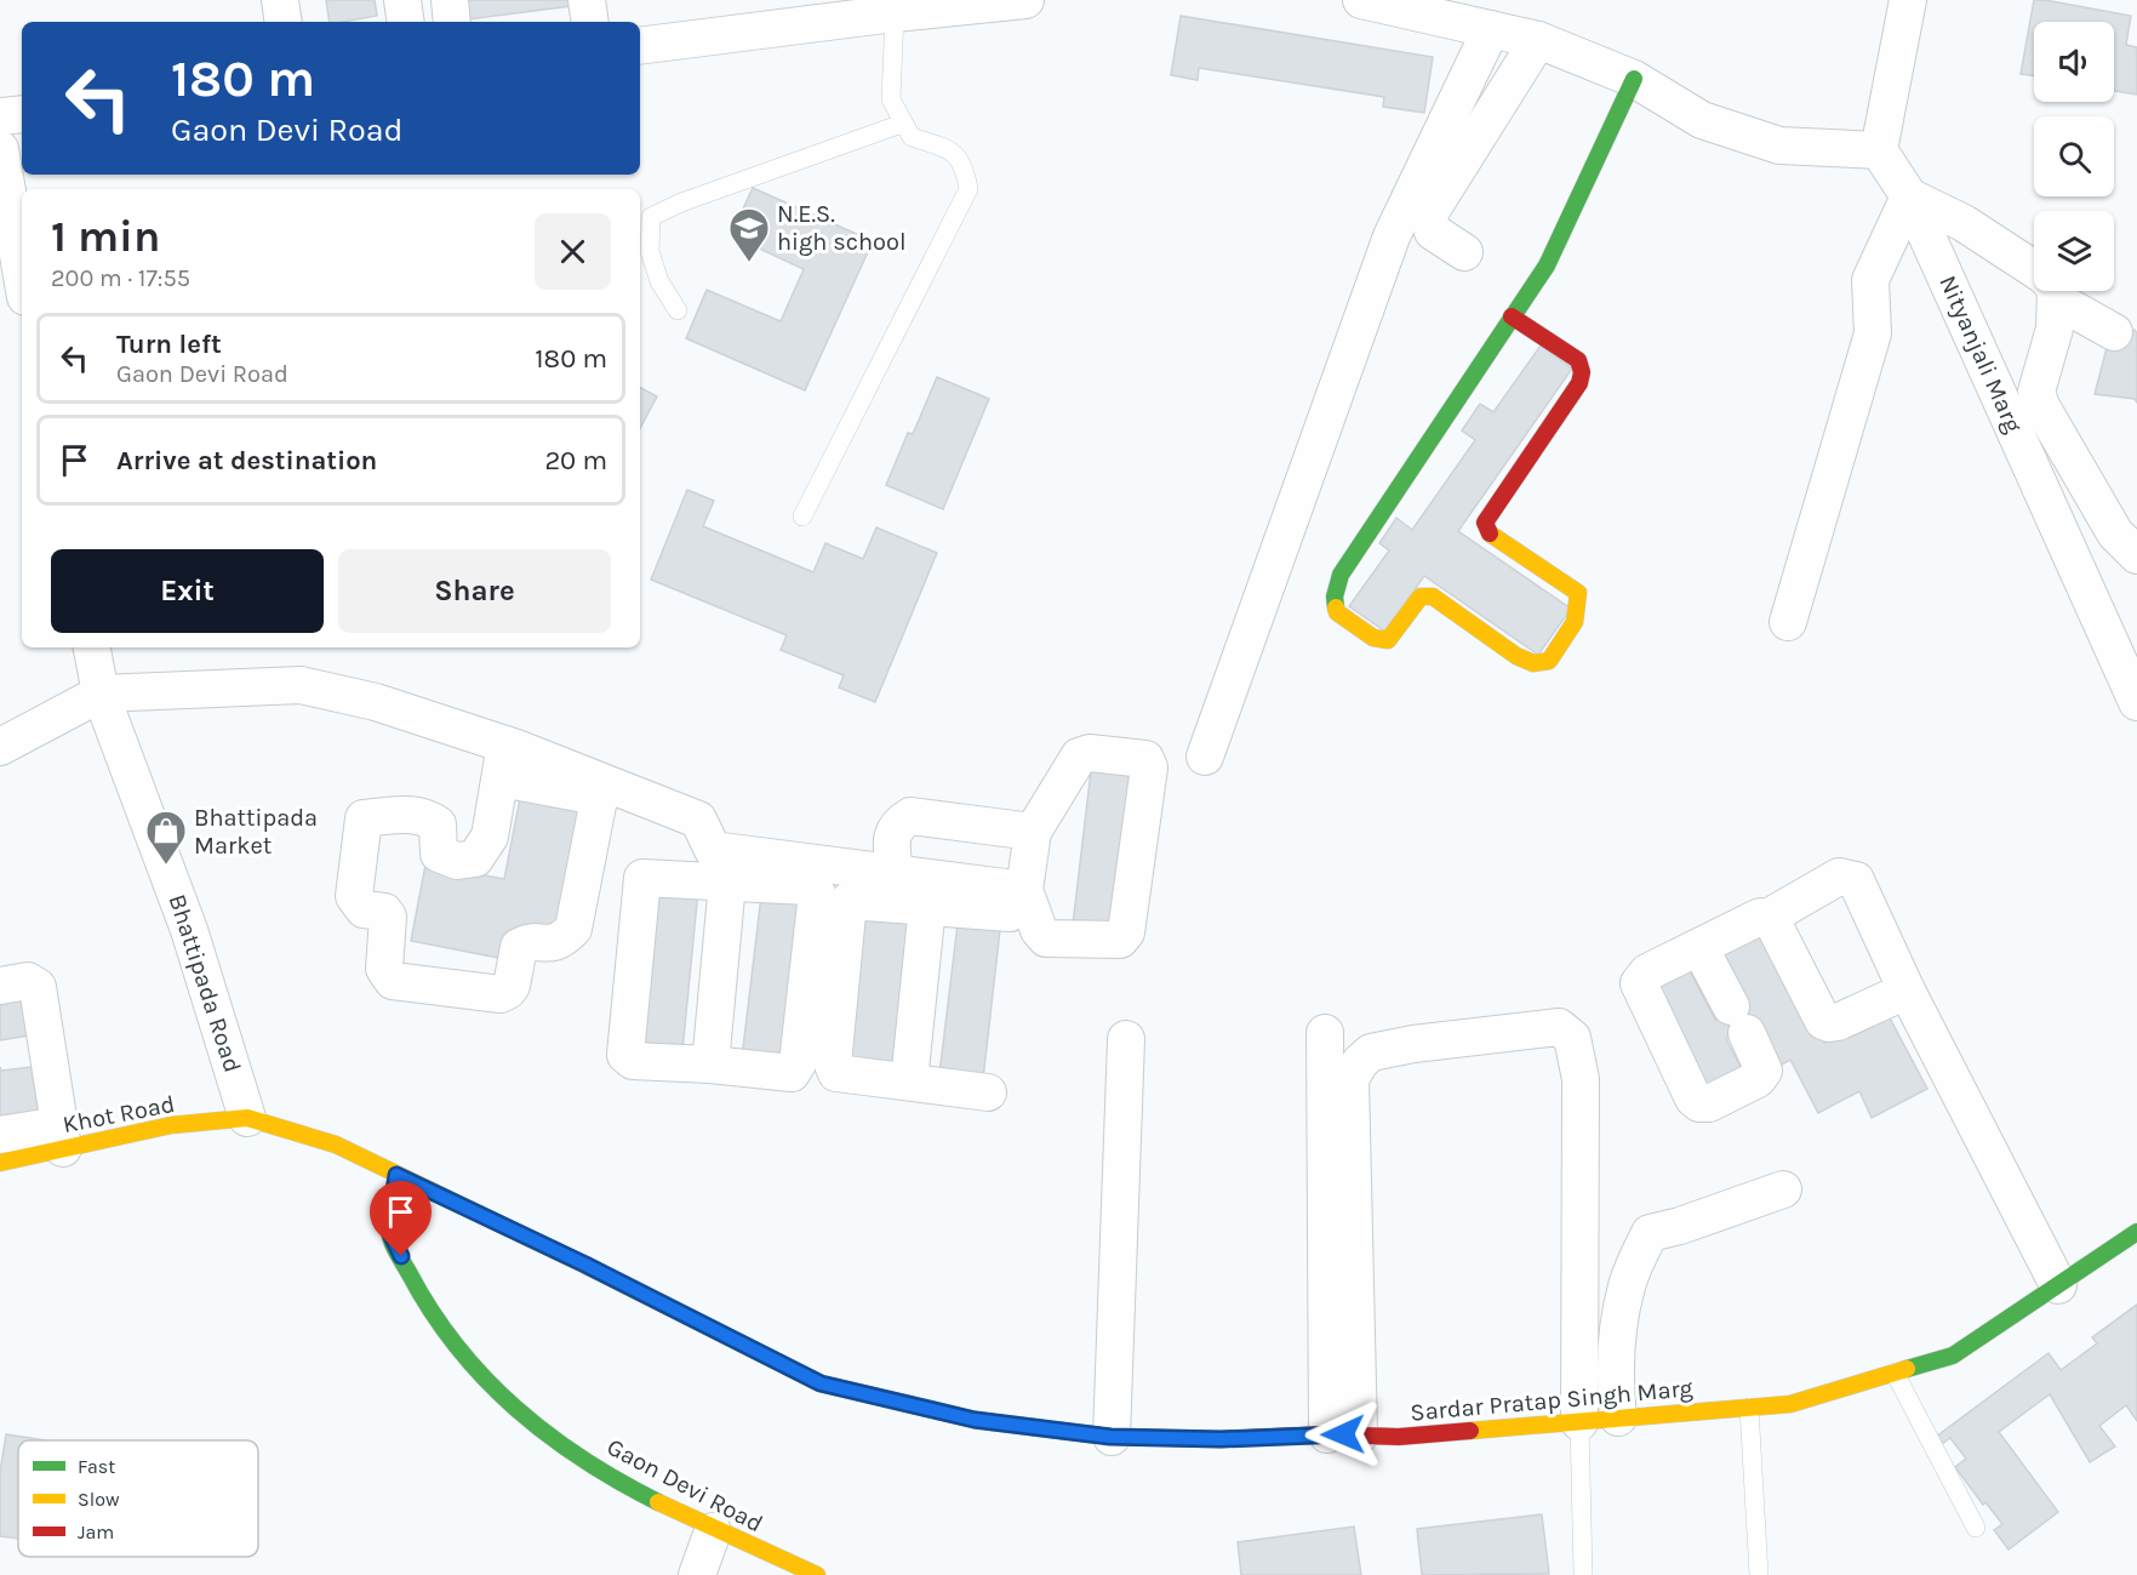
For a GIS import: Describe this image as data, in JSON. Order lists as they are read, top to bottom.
{
  "streets": {
    "main road": ["Khot Road", "Sardar Pratap Singh Marg", "Gaon Devi Road"],
    "street": ["Nityanjali Marg", "Bhattipada Road"]
  },
  "crossings": [
    ["Bhattipada Road", "Khot Road"],
    ["Bhattipada Road", "Sardar Pratap Singh Marg"],
    ["Khot Road", "Sardar Pratap Singh Marg"],
    ["Sardar Pratap Singh Marg", "Gaon Devi Road"]
  ],
  "places": {
    "school or university": ["N.E.S. high school"],
    "shop": ["Bhattipada Market"]
  },
  "legend": ["Fast", "Slow", "Jam"],
  "page": {
    "turn": ["180 m", "Gaon Devi Road"],
    "heading": ["1 min", "200 m · 17:55"],
    "list": [
      {
        "name": "Turn left",
        "note": "Gaon Devi Road",
        "value": "180 m"
      },
      {
        "name": "Arrive at destination",
        "value": "20 m"
      }
    ],
    "buttons": ["Exit", "Share"]
  }
}
